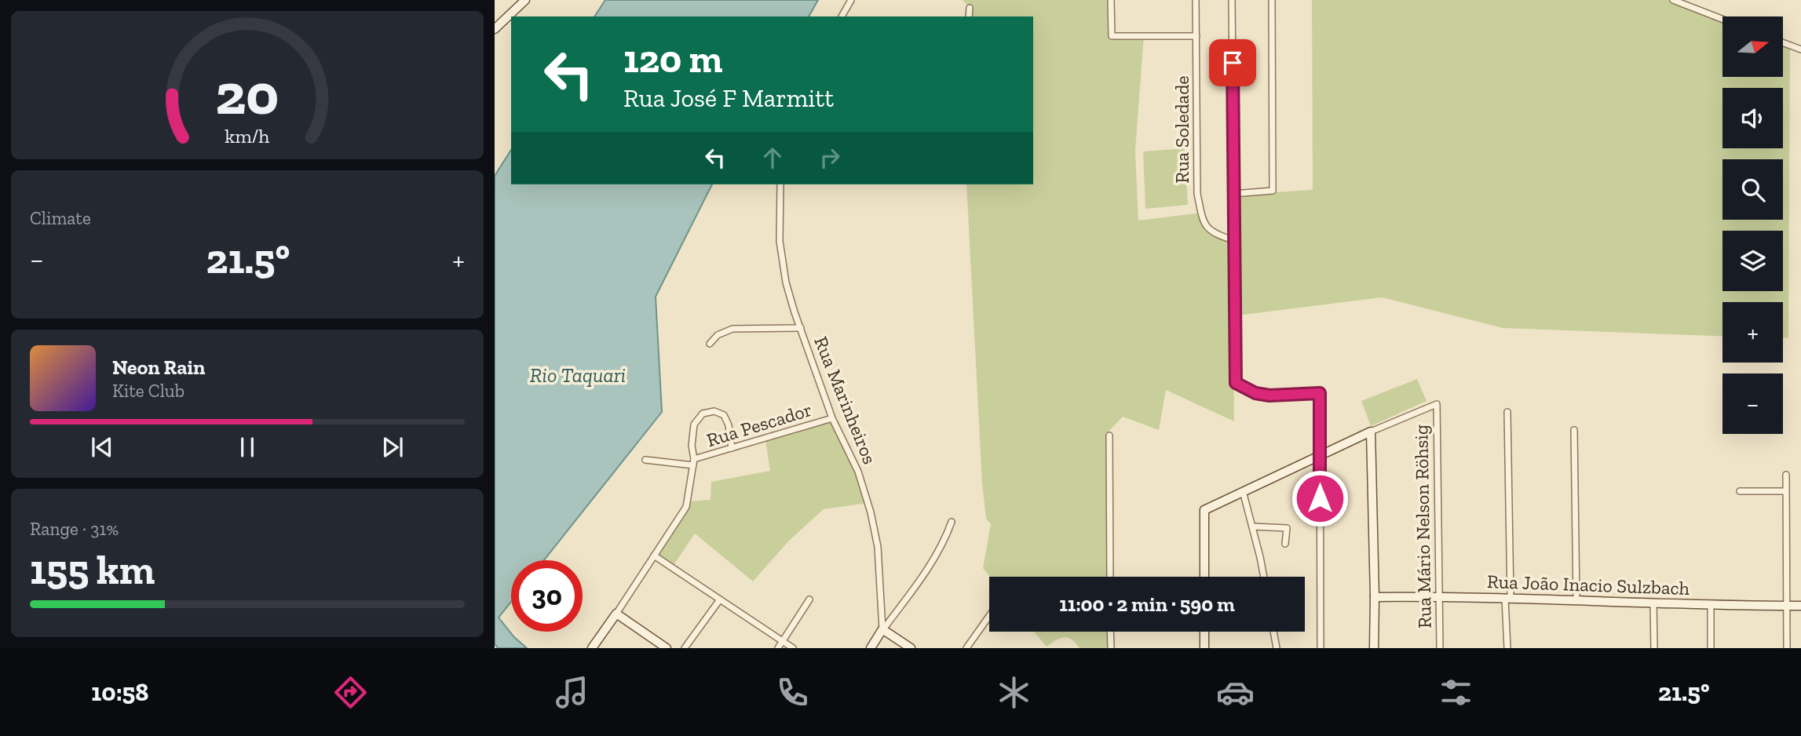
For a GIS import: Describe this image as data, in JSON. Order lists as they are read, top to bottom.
{
  "streets": {
    "street": [
      "Rua Soledade",
      "Rua Marinheiros",
      "Rua Pescador",
      "Rua Mário Nelson Röhsig",
      "Rua João Inacio Sulzbach"
    ]
  },
  "crossings": [
    ["Rua Marinheiros", "Rua Pescador"],
    ["Rua Mário Nelson Röhsig", "Rua João Inacio Sulzbach"]
  ],
  "water": ["Rio Taquari"],
  "north": "right",
  "page": {
    "map_buttons": ["+", "−"],
    "turn": ["120 m", "Rua José F Marmitt"],
    "tile": [
      "Climate",
      ["Range · 31%", "155 km"]
    ],
    "heat": ["−", "21.5°", "+"],
    "song": ["Neon Rain", "Kite Club"],
    "limit": "30",
    "trip": "11:00 · 2 min · 590 m",
    "tabs": ["10:58", "21.5°"],
    "gauge": ["20", "km/h"]
  }
}
